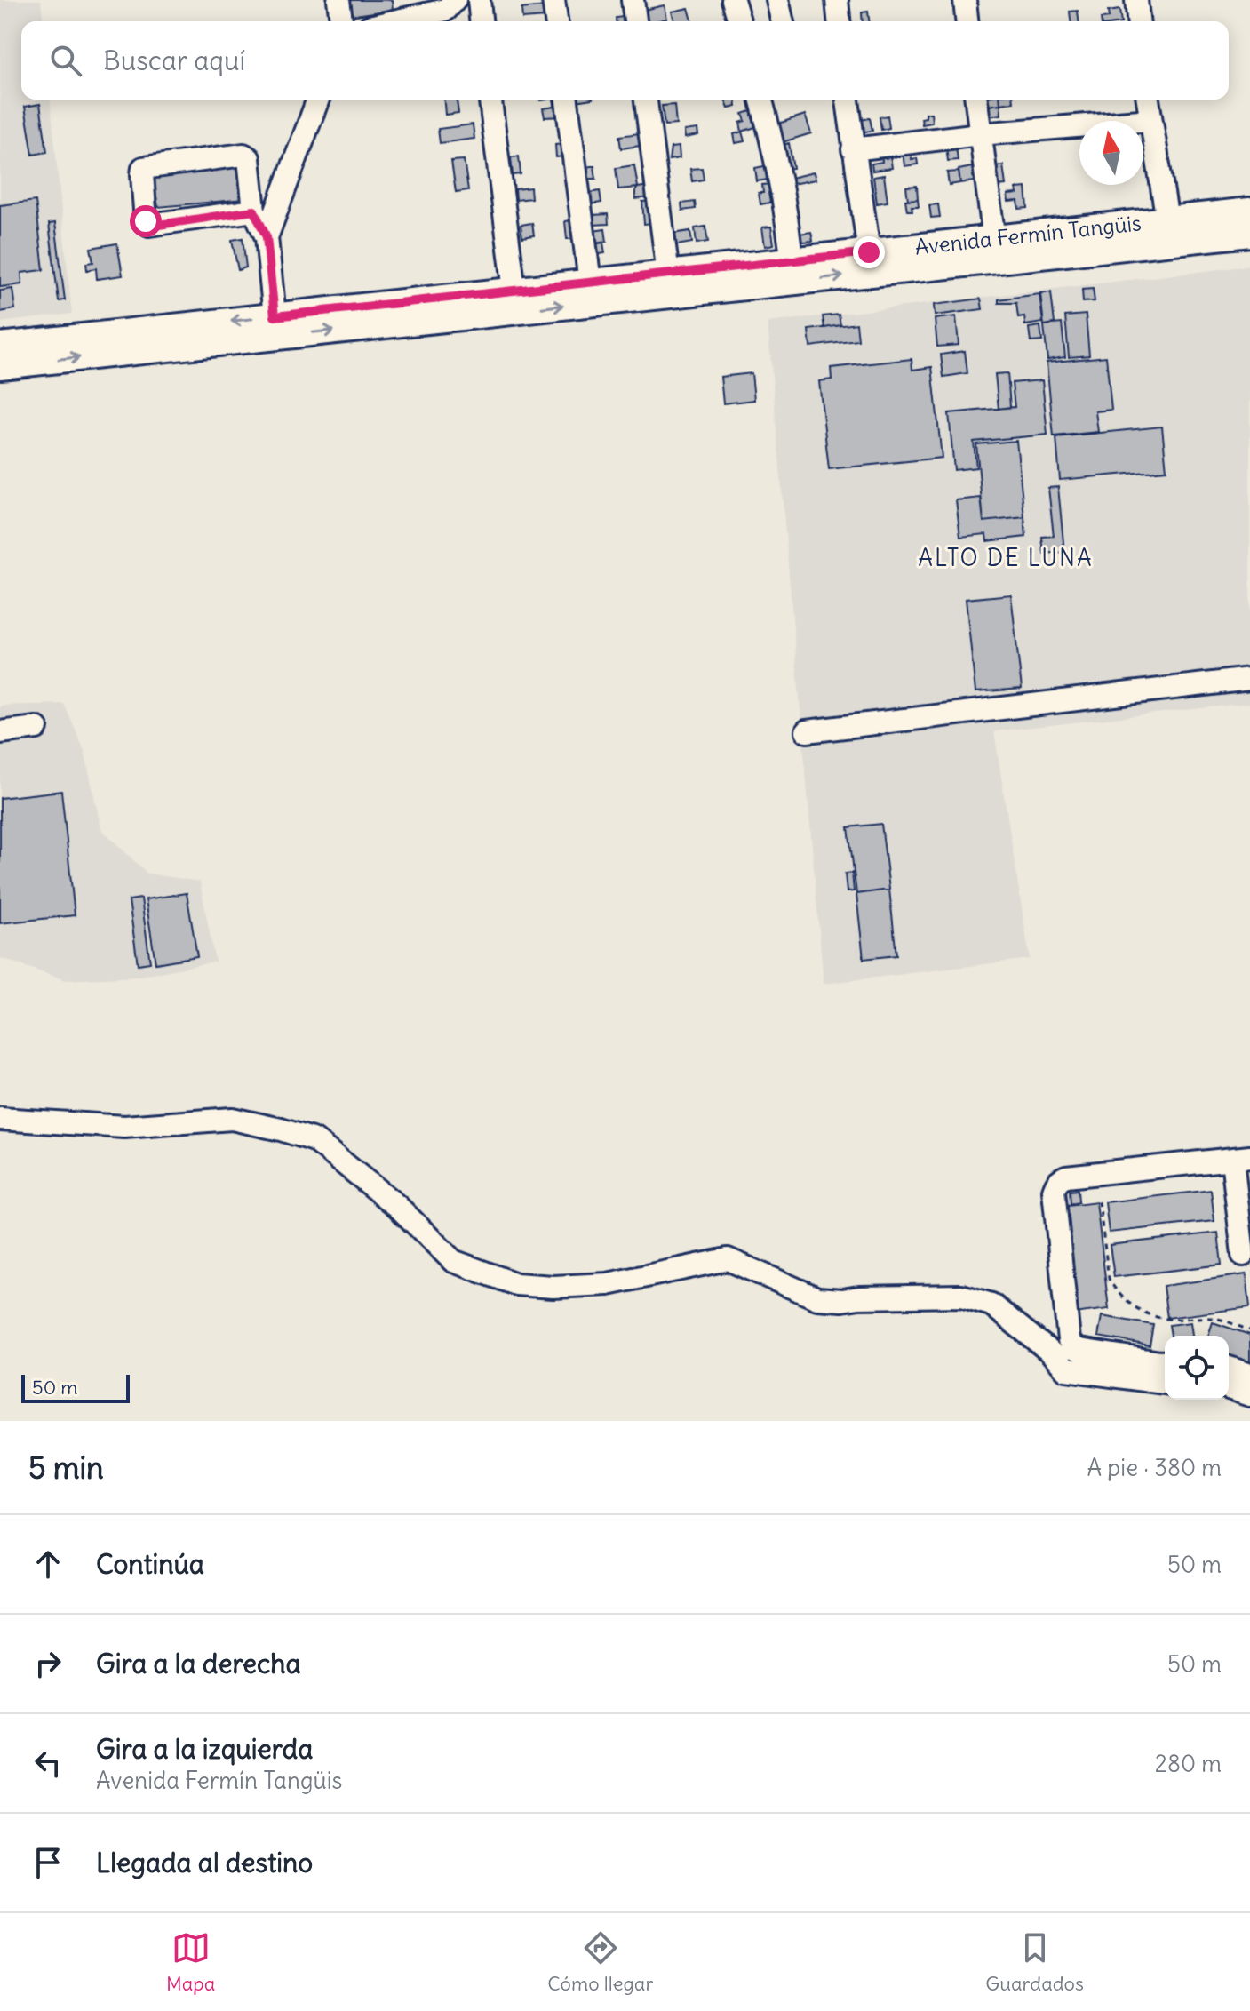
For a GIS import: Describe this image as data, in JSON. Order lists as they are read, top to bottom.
{
  "streets": {
    "main road": ["Avenida Fermín Tangüis"]
  },
  "districts": ["ALTO DE LUNA"],
  "scale_bar": "50 m",
  "north": "top",
  "page": {
    "search": "Buscar aquí",
    "scale": "50 m",
    "heading": ["5 min", "A pie · 380 m"],
    "list": [
      ["Continúa", "50 m"],
      ["Gira a la derecha", "50 m"],
      ["Gira a la izquierda", "Avenida Fermín Tangüis", "280 m"],
      "Llegada al destino"
    ],
    "nav": ["Mapa", "Cómo llegar", "Guardados"]
  }
}
